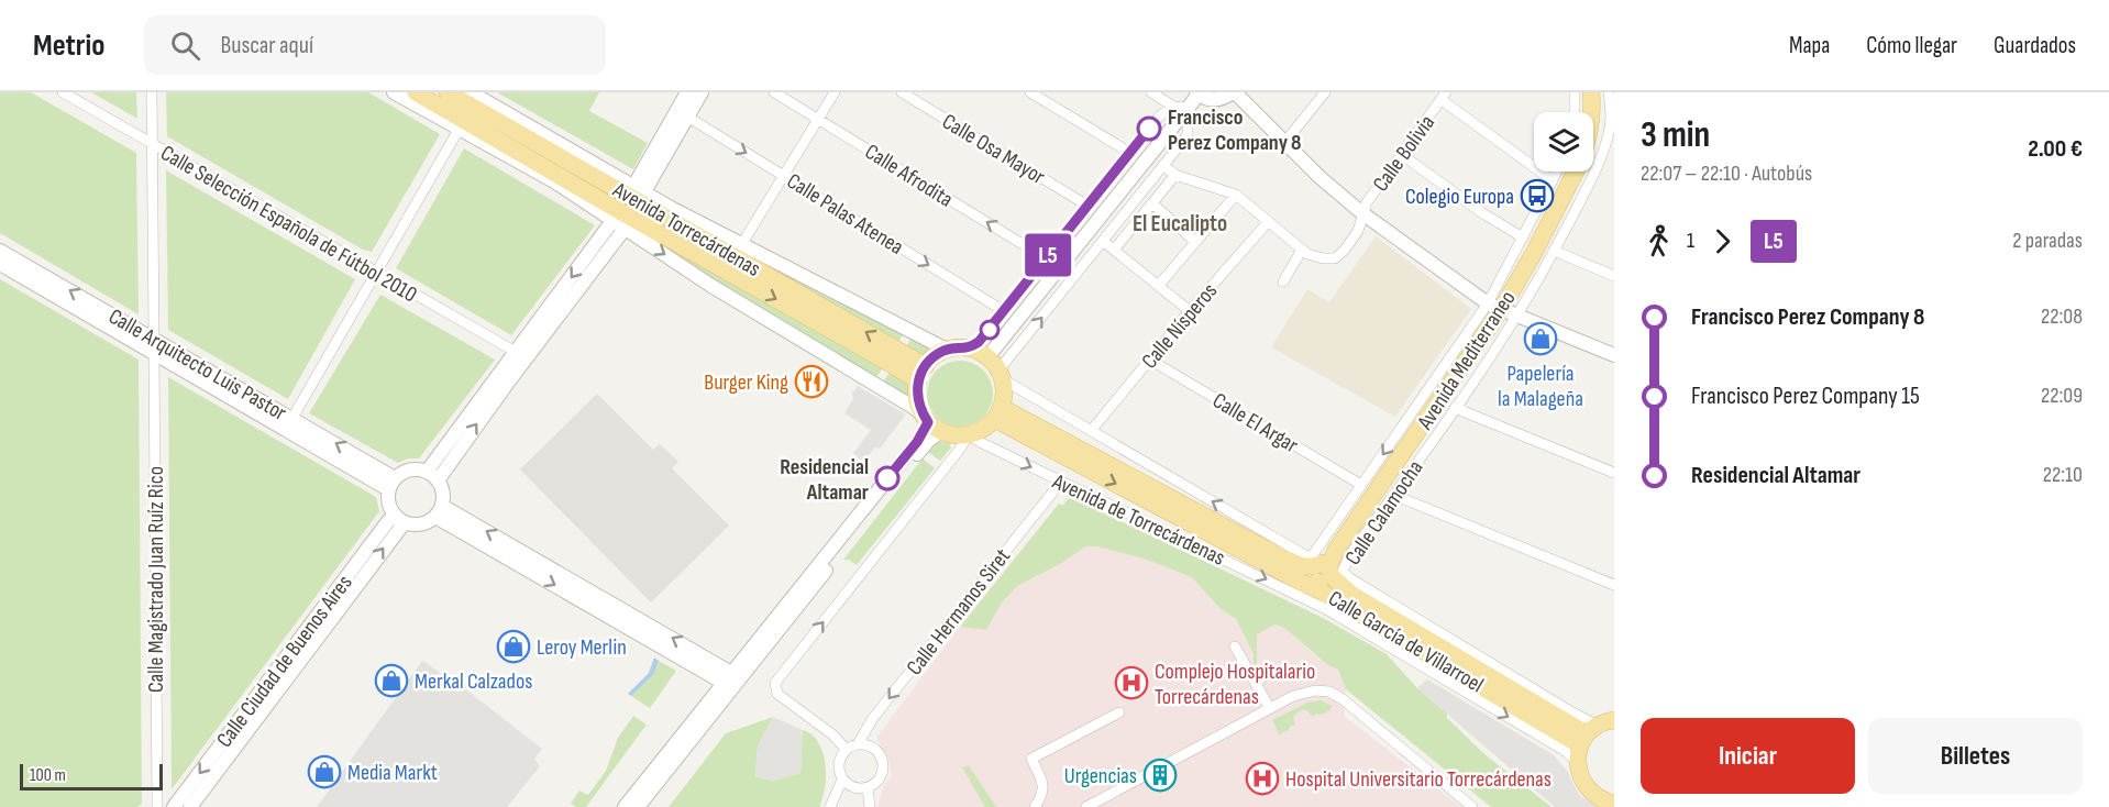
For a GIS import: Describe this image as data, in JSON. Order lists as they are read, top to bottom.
{
  "streets": {
    "main road": [
      "Avenida Torrecárdenas",
      "Avenida Mediterraneo",
      "Avenida de Torrecárdenas",
      "Calle García de Villarroel"
    ],
    "street": [
      "Calle Osa Mayor",
      "Calle Bolivia",
      "Calle Afrodita",
      "Calle Palas Atenea",
      "Calle Selección Española de Fútbol 2010",
      "Calle Nísperos",
      "Calle Arquitecto Luis Pastor",
      "Calle El Argar",
      "Calle Calamocha",
      "Calle Magistrado Juan Ruíz Rico",
      "Calle Hermanos Siret",
      "Calle Ciudad de Buenos Aires"
    ]
  },
  "crossings": [
    ["Calle Selección Española de Fútbol 2010", "Calle Magistrado Juan Ruíz Rico"],
    ["Avenida Torrecárdenas", "Avenida de Torrecárdenas"],
    ["Calle Nísperos", "Calle El Argar"],
    ["Calle Nísperos", "Avenida de Torrecárdenas"],
    ["Avenida Mediterraneo", "Calle Calamocha"],
    ["Avenida Mediterraneo", "Calle García de Villarroel"],
    ["Calle Arquitecto Luis Pastor", "Calle Magistrado Juan Ruíz Rico"],
    ["Calle Arquitecto Luis Pastor", "Calle Ciudad de Buenos Aires"],
    ["Calle Calamocha", "Calle García de Villarroel"],
    ["Avenida de Torrecárdenas", "Calle Hermanos Siret"],
    ["Avenida de Torrecárdenas", "Calle García de Villarroel"]
  ],
  "one_way": ["Calle Afrodita", "Calle Palas Atenea", "Calle Hermanos Siret"],
  "districts": ["El Eucalipto"],
  "places": {
    "other": ["Francisco Perez Company 8", "Residencial Altamar"],
    "bus stop": ["Colegio Europa"],
    "shop": [
      "Papelería la Malageña",
      "Leroy Merlin",
      "Merkal Calzados",
      "Media Markt"
    ],
    "restaurant": ["Burger King"],
    "hospital": ["Complejo Hospitalario Torrecárdenas", "Hospital Universitario Torrecárdenas"],
    "building": ["Urgencias"]
  },
  "lines": ["bus line L5"],
  "scale_bar": "100 m",
  "page": {
    "header": "Metrio",
    "search": "Buscar aquí",
    "nav": ["Mapa", "Cómo llegar", "Guardados"],
    "on_map": "L5",
    "heading": ["3 min", "22:07 – 22:10 · Autobús", "2.00 €"],
    "legs": ["1", "L5", "2 paradas"],
    "list": [
      {
        "name": "Francisco Perez Company 8",
        "value": "22:08"
      },
      {
        "name": "Francisco Perez Company 15",
        "value": "22:09"
      },
      {
        "name": "Residencial Altamar",
        "value": "22:10"
      }
    ],
    "buttons": ["Iniciar", "Billetes"],
    "scale": "100 m"
  }
}
